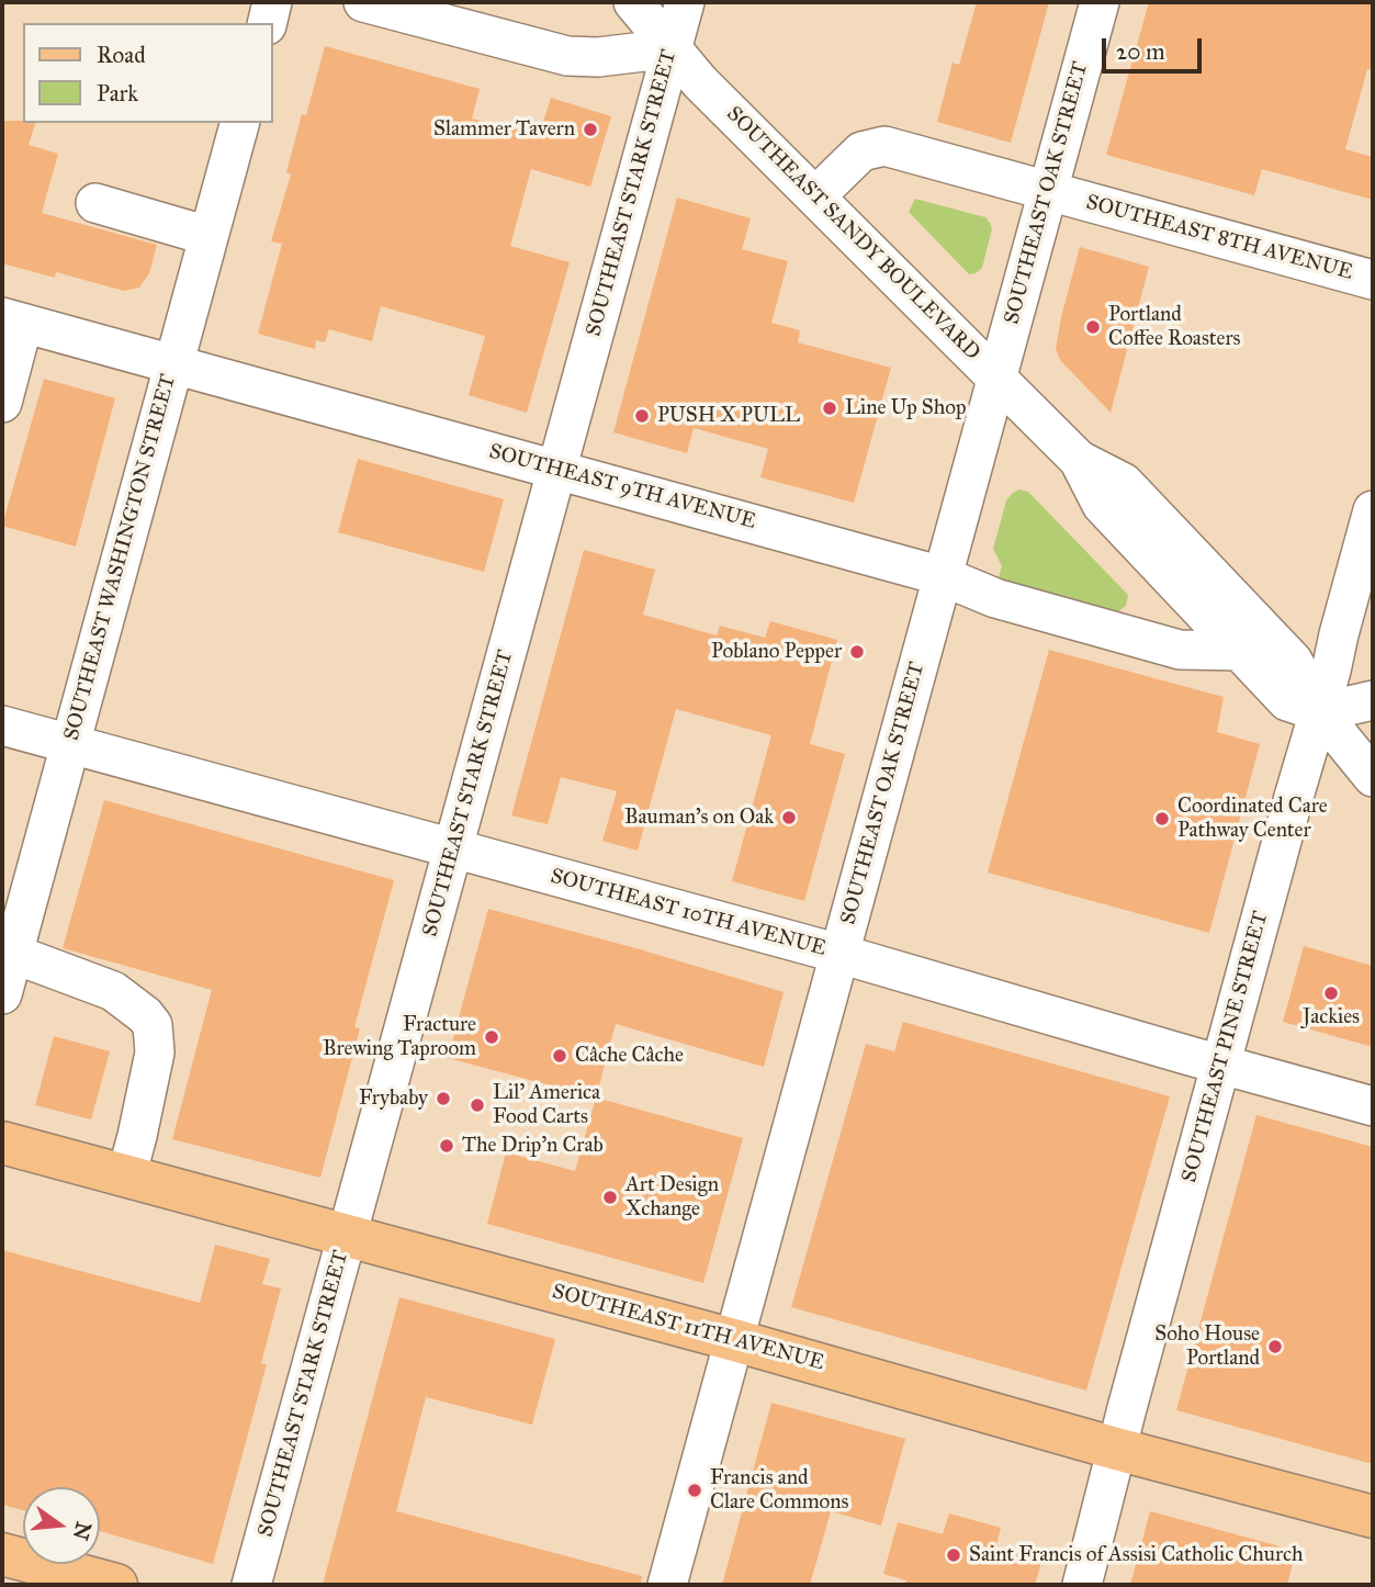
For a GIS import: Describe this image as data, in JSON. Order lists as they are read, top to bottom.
{
  "streets": {
    "main road": ["SOUTHEAST 11TH AVENUE"],
    "street": [
      "SOUTHEAST STARK STREET",
      "SOUTHEAST OAK STREET",
      "SOUTHEAST SANDY BOULEVARD",
      "SOUTHEAST 8TH AVENUE",
      "SOUTHEAST 9TH AVENUE",
      "SOUTHEAST WASHINGTON STREET",
      "SOUTHEAST 10TH AVENUE",
      "SOUTHEAST PINE STREET"
    ]
  },
  "crossings": [
    ["SOUTHEAST STARK STREET", "SOUTHEAST SANDY BOULEVARD"],
    ["SOUTHEAST STARK STREET", "SOUTHEAST 9TH AVENUE"],
    ["SOUTHEAST STARK STREET", "SOUTHEAST 10TH AVENUE"],
    ["SOUTHEAST STARK STREET", "SOUTHEAST 11TH AVENUE"],
    ["SOUTHEAST OAK STREET", "SOUTHEAST SANDY BOULEVARD"],
    ["SOUTHEAST OAK STREET", "SOUTHEAST 8TH AVENUE"],
    ["SOUTHEAST OAK STREET", "SOUTHEAST 9TH AVENUE"],
    ["SOUTHEAST OAK STREET", "SOUTHEAST 10TH AVENUE"],
    ["SOUTHEAST OAK STREET", "SOUTHEAST 11TH AVENUE"],
    ["SOUTHEAST SANDY BOULEVARD", "SOUTHEAST 8TH AVENUE"],
    ["SOUTHEAST SANDY BOULEVARD", "SOUTHEAST 9TH AVENUE"],
    ["SOUTHEAST SANDY BOULEVARD", "SOUTHEAST PINE STREET"],
    ["SOUTHEAST 9TH AVENUE", "SOUTHEAST WASHINGTON STREET"],
    ["SOUTHEAST WASHINGTON STREET", "SOUTHEAST 10TH AVENUE"],
    ["SOUTHEAST 10TH AVENUE", "SOUTHEAST PINE STREET"],
    ["SOUTHEAST PINE STREET", "SOUTHEAST 11TH AVENUE"]
  ],
  "places": [
    "Slammer Tavern",
    "Portland Coffee Roasters",
    "Line Up Shop",
    "PUSH X PULL",
    "Poblano Pepper",
    "Bauman's on Oak",
    "Coordinated Care Pathway Center",
    "Jackies",
    "Fracture Brewing Taproom",
    "Câche Câche",
    "Frybaby",
    "Lil' America Food Carts",
    "The Drip'n Crab",
    "Art Design Xchange",
    "Soho House Portland",
    "Francis and Clare Commons",
    "Saint Francis of Assisi Catholic Church"
  ],
  "legend": ["Road", "Park"],
  "scale_bar": "20 m",
  "north": "right"
}
